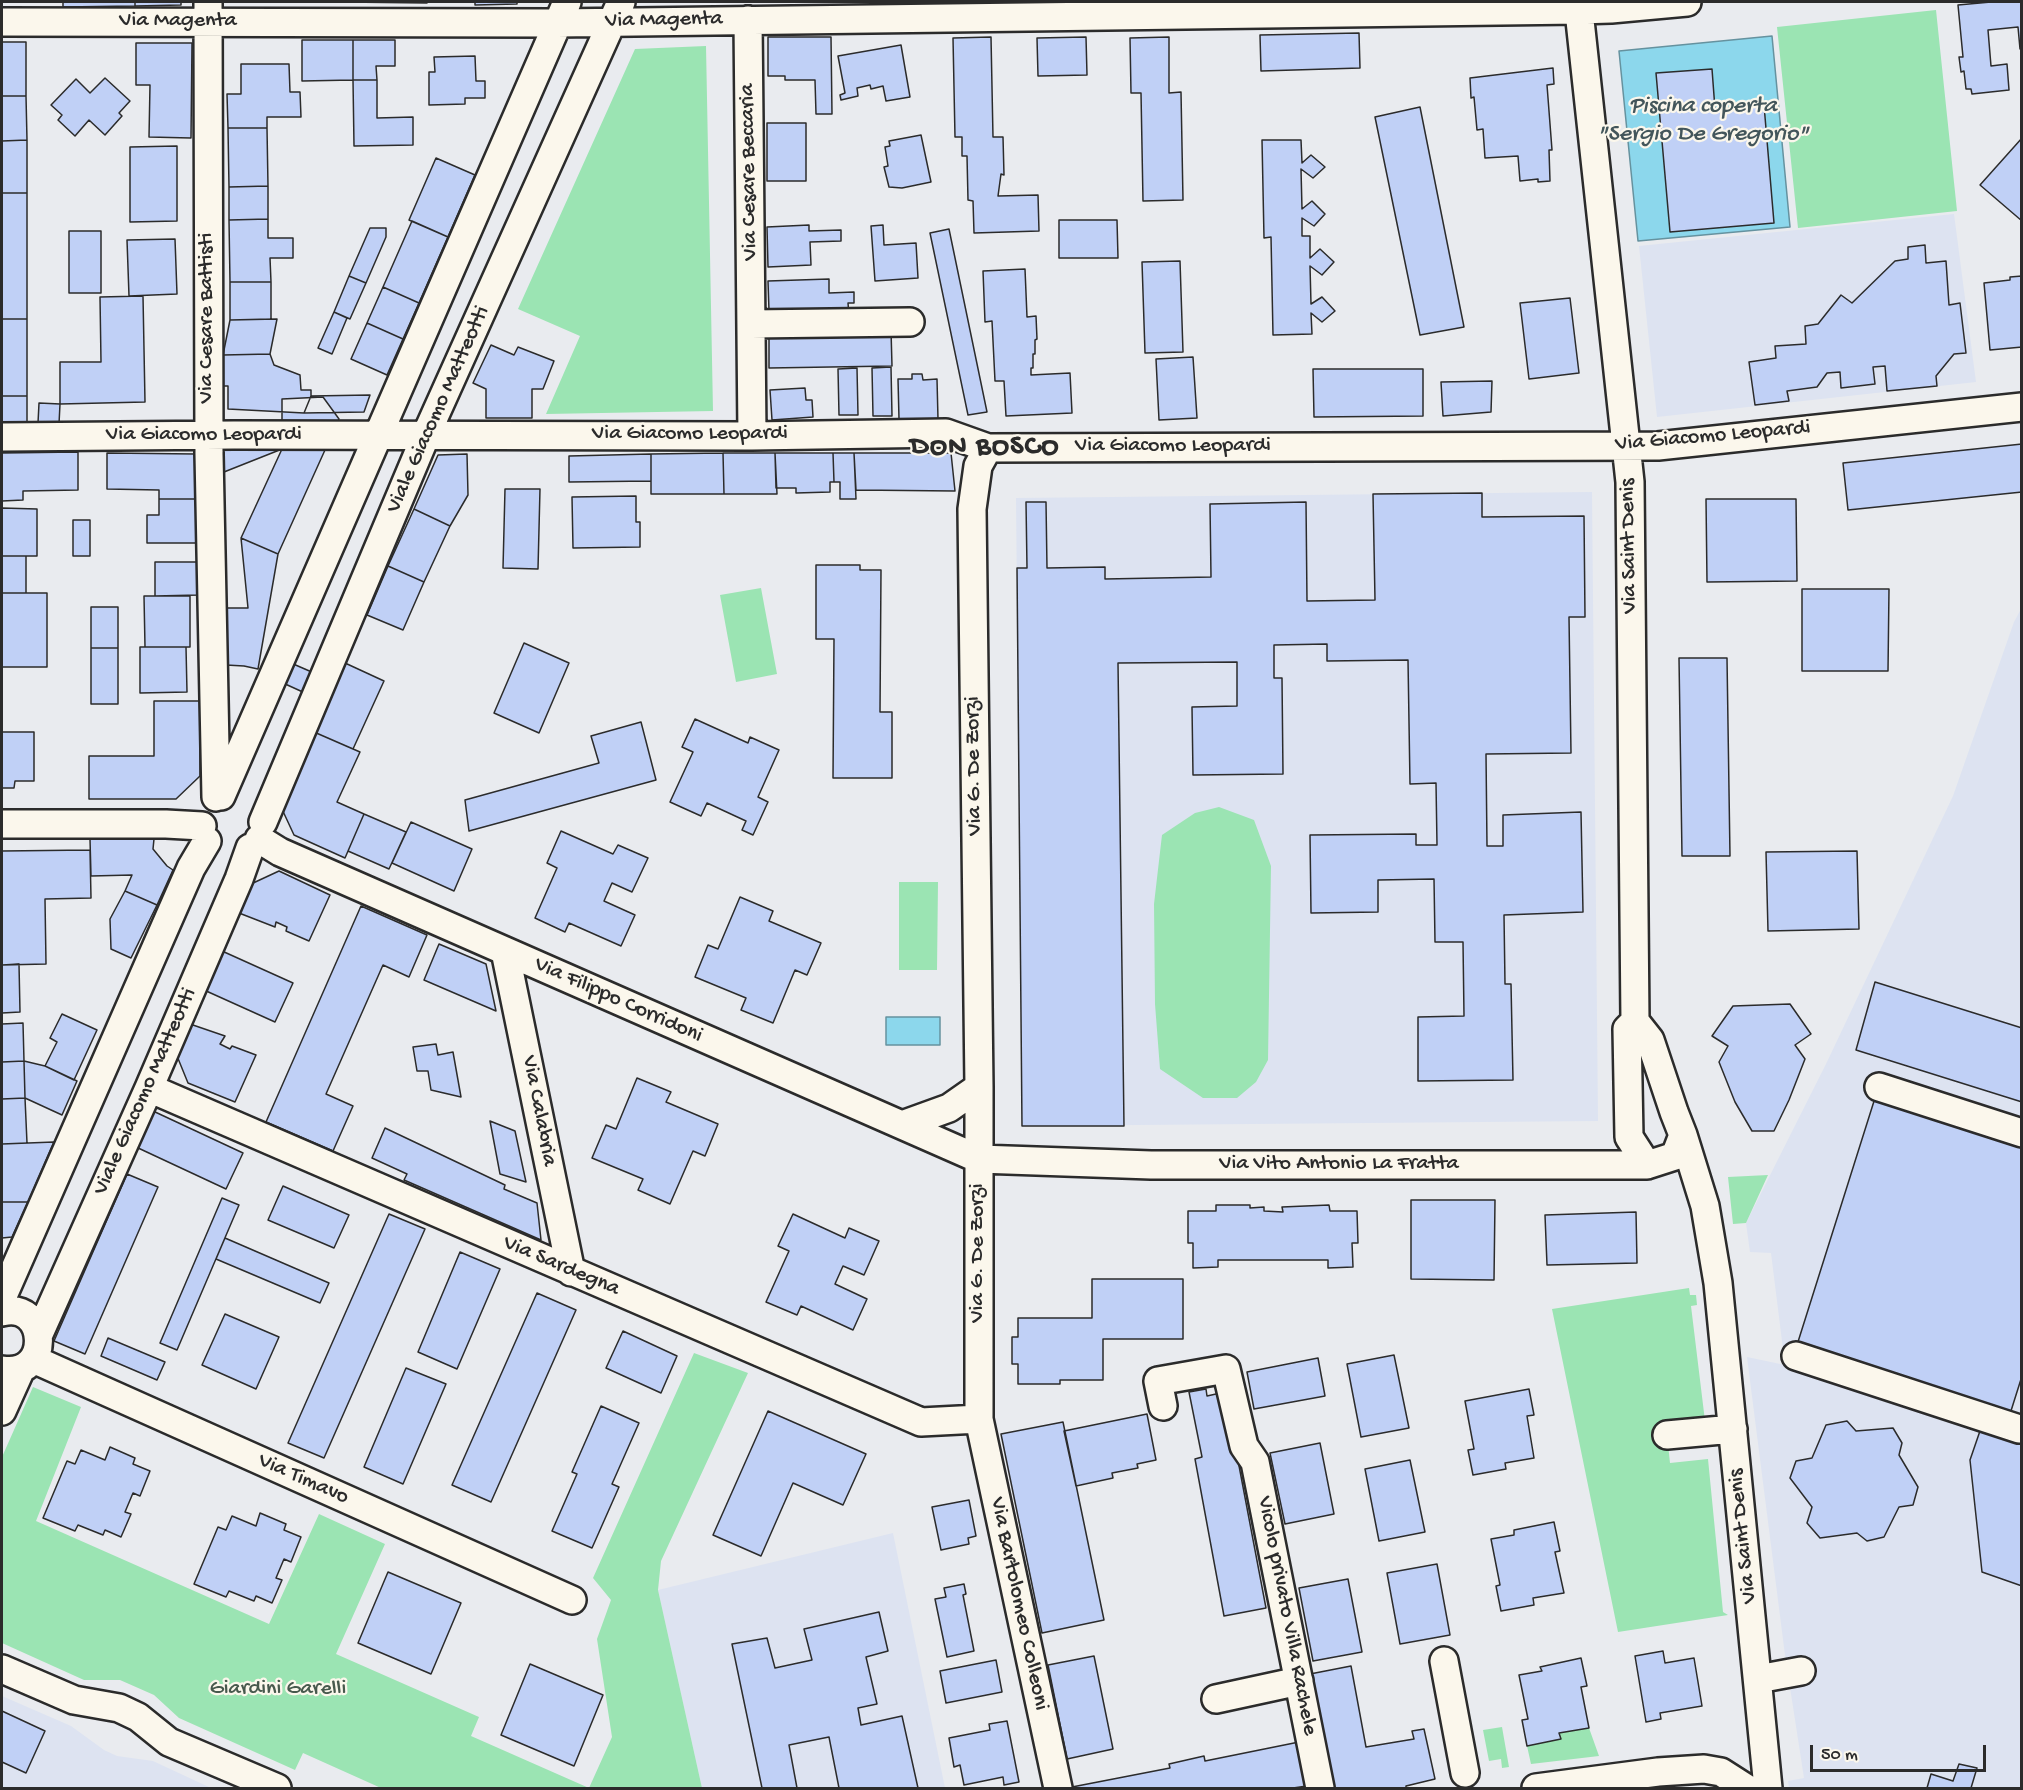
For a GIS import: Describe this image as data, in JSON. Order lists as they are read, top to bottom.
{
  "streets": {
    "street": [
      "Via Magenta",
      "Via Cesare Beccaria",
      "Via Cesare Battisti",
      "Viale Giacomo Matteotti",
      "Via Giacomo Leopardi",
      "Via Saint Denis",
      "Via G. De Zorzi",
      "Via Filippo Corridoni",
      "Via Calabria",
      "Via Vito Antonio La Fratta",
      "Via Sardegna",
      "Via Timavo",
      "Via Bartolomeo Colleoni",
      "Vicolo privato Villa Rachele"
    ]
  },
  "crossings": [
    ["Via Magenta", "Via Cesare Beccaria"],
    ["Via Magenta", "Via Cesare Battisti"],
    ["Via Magenta", "Viale Giacomo Matteotti"],
    ["Via Magenta", "Via Saint Denis"],
    ["Via Cesare Beccaria", "Via Giacomo Leopardi"],
    ["Via Cesare Battisti", "Viale Giacomo Matteotti"],
    ["Via Cesare Battisti", "Via Giacomo Leopardi"],
    ["Via Cesare Battisti", "Via Filippo Corridoni"],
    ["Viale Giacomo Matteotti", "Via Giacomo Leopardi"],
    ["Viale Giacomo Matteotti", "Via Filippo Corridoni"],
    ["Viale Giacomo Matteotti", "Via Sardegna"],
    ["Viale Giacomo Matteotti", "Via Timavo"],
    ["Via Giacomo Leopardi", "Via Saint Denis"],
    ["Via Giacomo Leopardi", "Via G. De Zorzi"],
    ["Via Saint Denis", "Via Vito Antonio La Fratta"],
    ["Via G. De Zorzi", "Via Filippo Corridoni"],
    ["Via G. De Zorzi", "Via Vito Antonio La Fratta"],
    ["Via G. De Zorzi", "Via Sardegna"],
    ["Via G. De Zorzi", "Via Bartolomeo Colleoni"],
    ["Via Filippo Corridoni", "Via Calabria"],
    ["Via Filippo Corridoni", "Via Vito Antonio La Fratta"],
    ["Via Calabria", "Via Sardegna"],
    ["Via Sardegna", "Via Bartolomeo Colleoni"]
  ],
  "districts": ["DON BOSCO"],
  "water": ["Piscina coperta \"Sergio De Gregorio\""],
  "parks": ["Giardini Garelli"],
  "scale_bar": "50 m"
}
